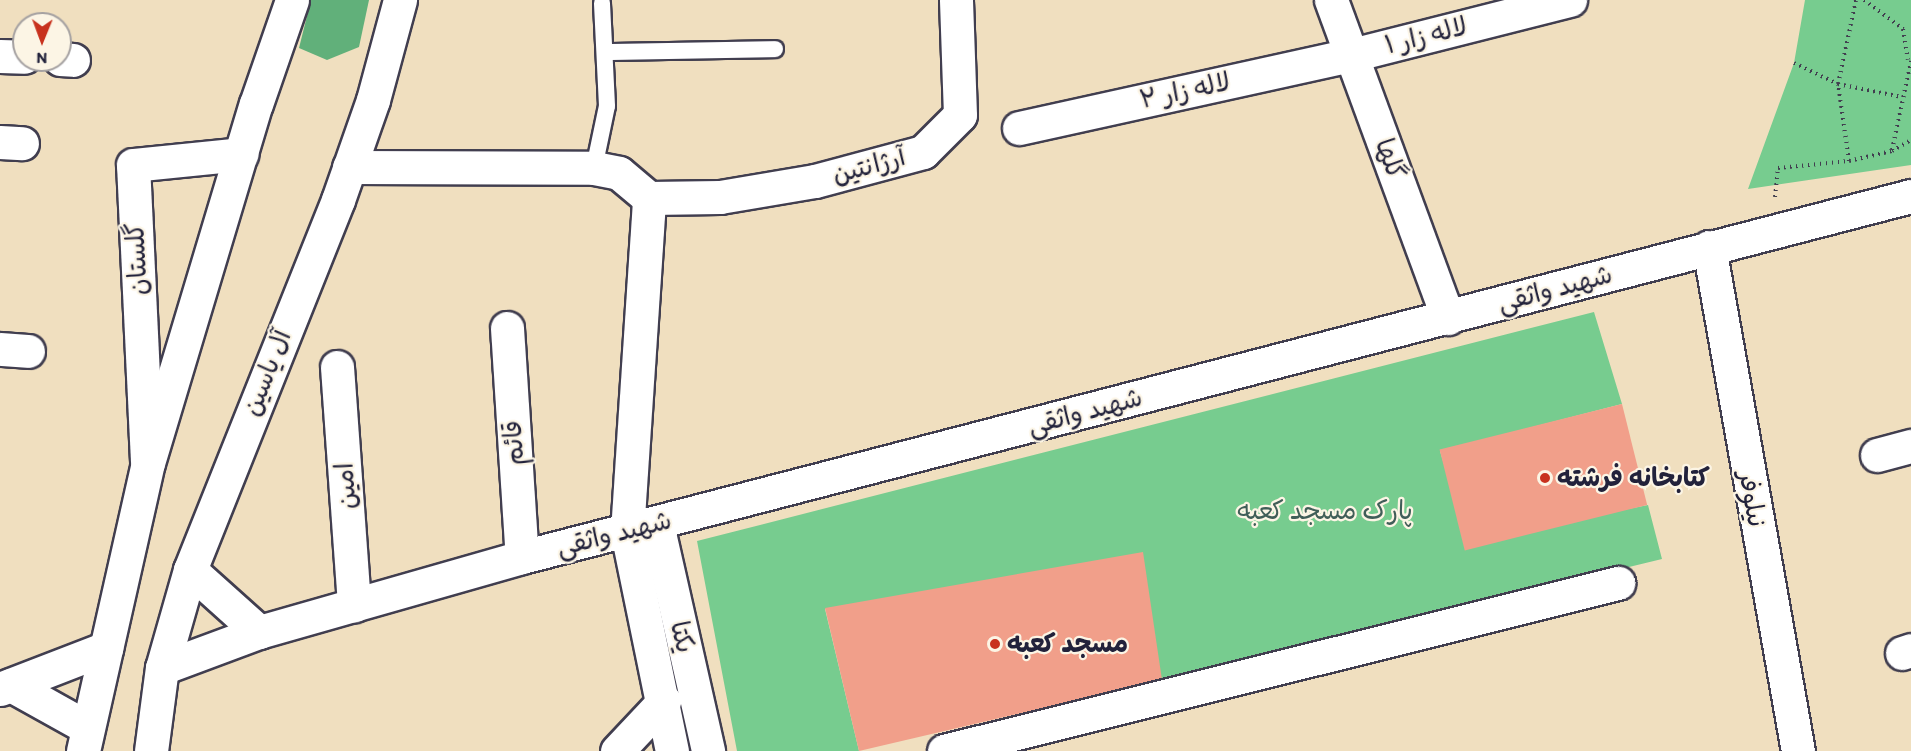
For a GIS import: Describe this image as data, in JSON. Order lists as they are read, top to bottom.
{
  "streets": {
    "street": [
      "لاله زار ۱",
      "لاله زار ۲",
      "گلها",
      "آرژانتین",
      "گلستان",
      "شهید واثقی",
      "آل یاسین",
      "قائم",
      "امین",
      "نیلوفر",
      "یکتا"
    ]
  },
  "crossings": [
    ["لاله زار ۱", "لاله زار ۲"],
    ["لاله زار ۱", "گلها"],
    ["لاله زار ۲", "گلها"],
    ["گلها", "شهید واثقی"],
    ["شهید واثقی", "آل یاسین"],
    ["شهید واثقی", "قائم"],
    ["شهید واثقی", "امین"],
    ["شهید واثقی", "نیلوفر"],
    ["شهید واثقی", "یکتا"]
  ],
  "parks": ["پارک مسجد کعبه"],
  "places": ["کتابخانه فرشته", "مسجد کعبه"],
  "north": "bottom"
}
